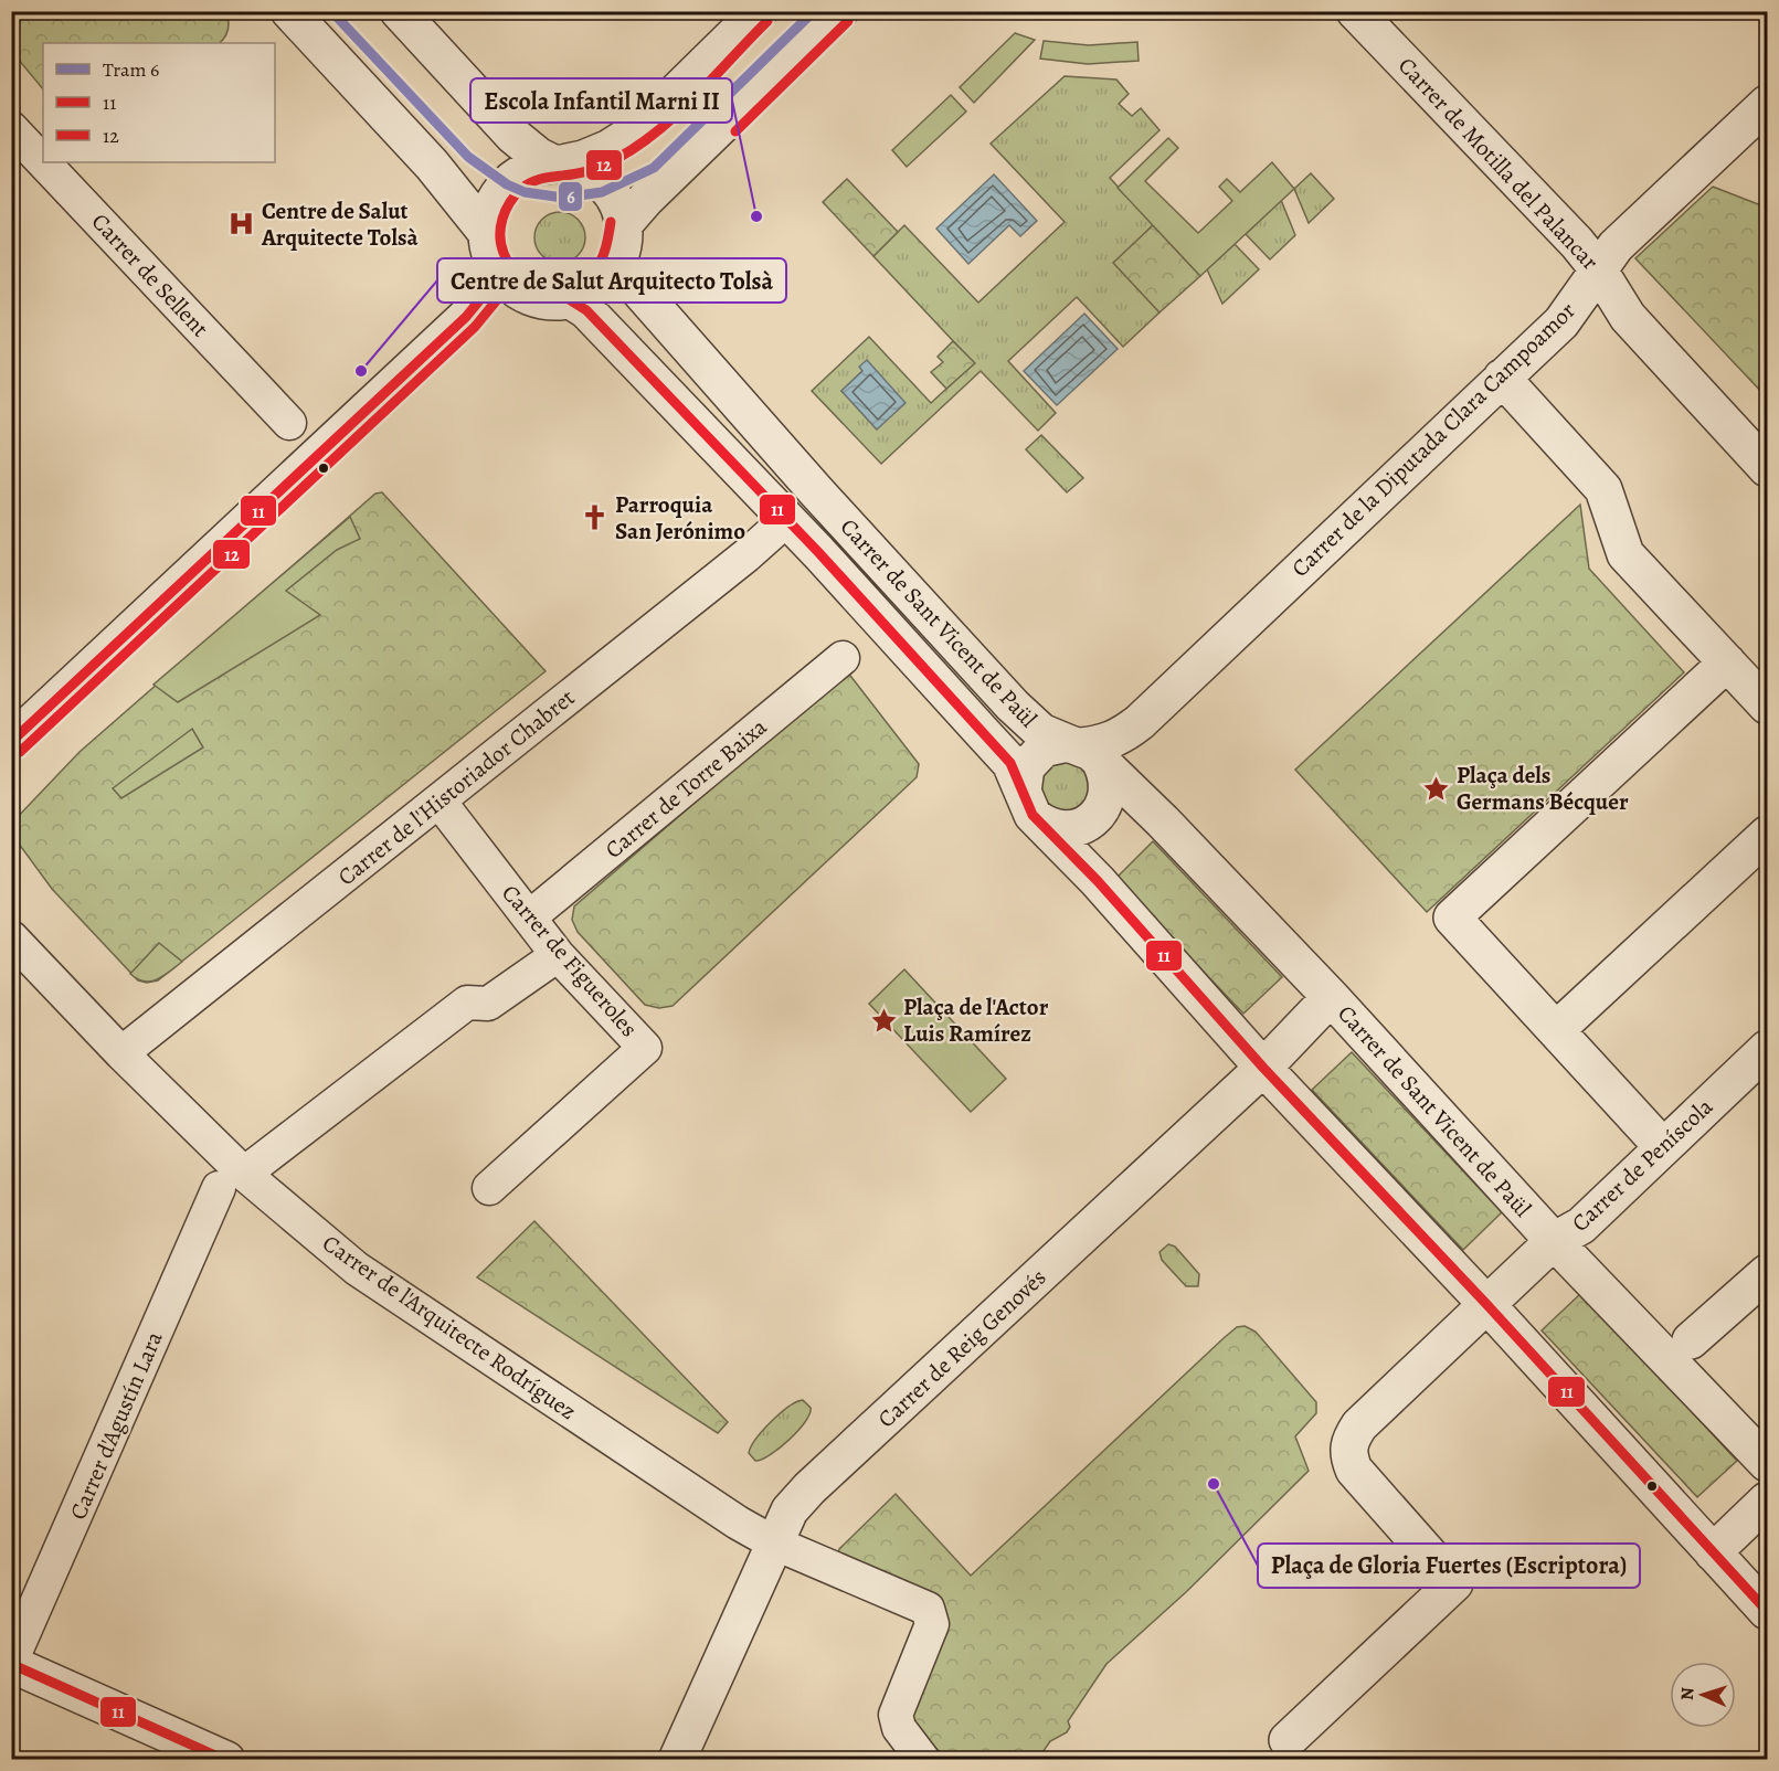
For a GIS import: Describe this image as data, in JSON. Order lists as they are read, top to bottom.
{
  "streets": {
    "street": [
      "Carrer de Motilla del Palancar",
      "Carrer de Sellent",
      "Carrer de la Diputada Clara Campoamor",
      "Carrer de Sant Vicent de Paül",
      "Carrer de l'Historiador Chabret",
      "Carrer de Torre Baixa",
      "Carrer de Figueroles",
      "Carrer de Peníscola",
      "Carrer de l'Arquitecte Rodríguez",
      "Carrer de Reig Genovés",
      "Carrer d'Agustín Lara"
    ]
  },
  "crossings": [
    ["Carrer de Motilla del Palancar", "Carrer de la Diputada Clara Campoamor"],
    ["Carrer de la Diputada Clara Campoamor", "Carrer de Sant Vicent de Paül"],
    ["Carrer de Sant Vicent de Paül", "Carrer de l'Historiador Chabret"],
    ["Carrer de Sant Vicent de Paül", "Carrer de Peníscola"],
    ["Carrer de Sant Vicent de Paül", "Carrer de Reig Genovés"],
    ["Carrer de l'Historiador Chabret", "Carrer de Figueroles"],
    ["Carrer de l'Historiador Chabret", "Carrer de l'Arquitecte Rodríguez"],
    ["Carrer de Torre Baixa", "Carrer de Figueroles"],
    ["Carrer de l'Arquitecte Rodríguez", "Carrer de Reig Genovés"],
    ["Carrer de l'Arquitecte Rodríguez", "Carrer d'Agustín Lara"]
  ],
  "places": {
    "other": ["Escola Infantil Marni II", "Centre de Salut Arquitecto Tolsà", "Plaça de Gloria Fuertes (Escriptora)"],
    "hospital": ["Centre de Salut Arquitecte Tolsà"],
    "church": ["Parroquia San Jerónimo"],
    "place": ["Plaça dels Germans Bécquer", "Plaça de l'Actor Luis Ramírez"]
  },
  "lines": ["tram line 6", "transit line 12", "transit line 11"],
  "legend": ["Tram 6", "11", "12"],
  "north": "left"
}
